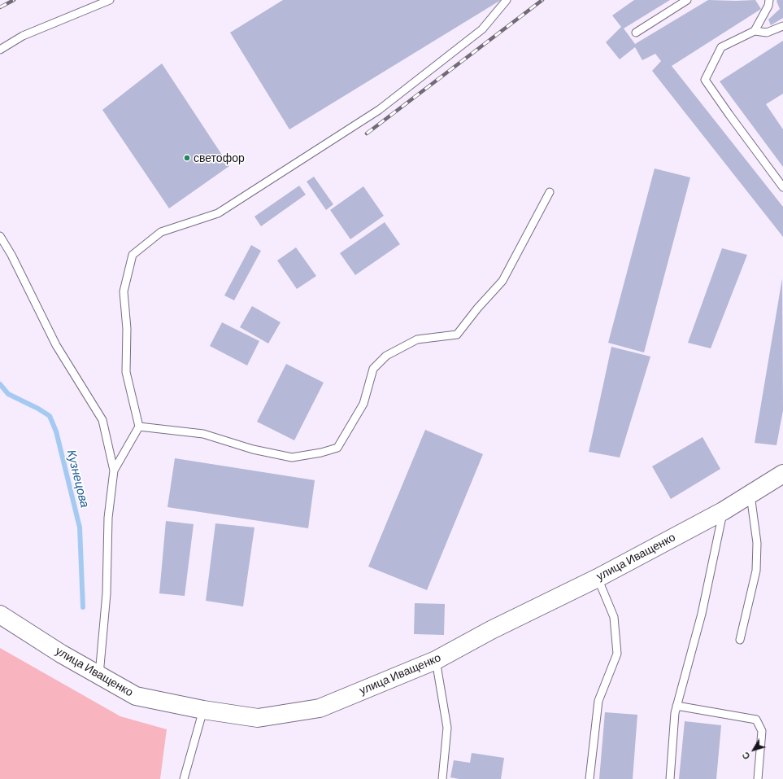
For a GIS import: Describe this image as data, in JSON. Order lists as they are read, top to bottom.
{
  "streets": {
    "main road": ["улица Иващенко"]
  },
  "water": ["Кузнецова"],
  "places": ["светофор"],
  "north": "bottom left"
}
